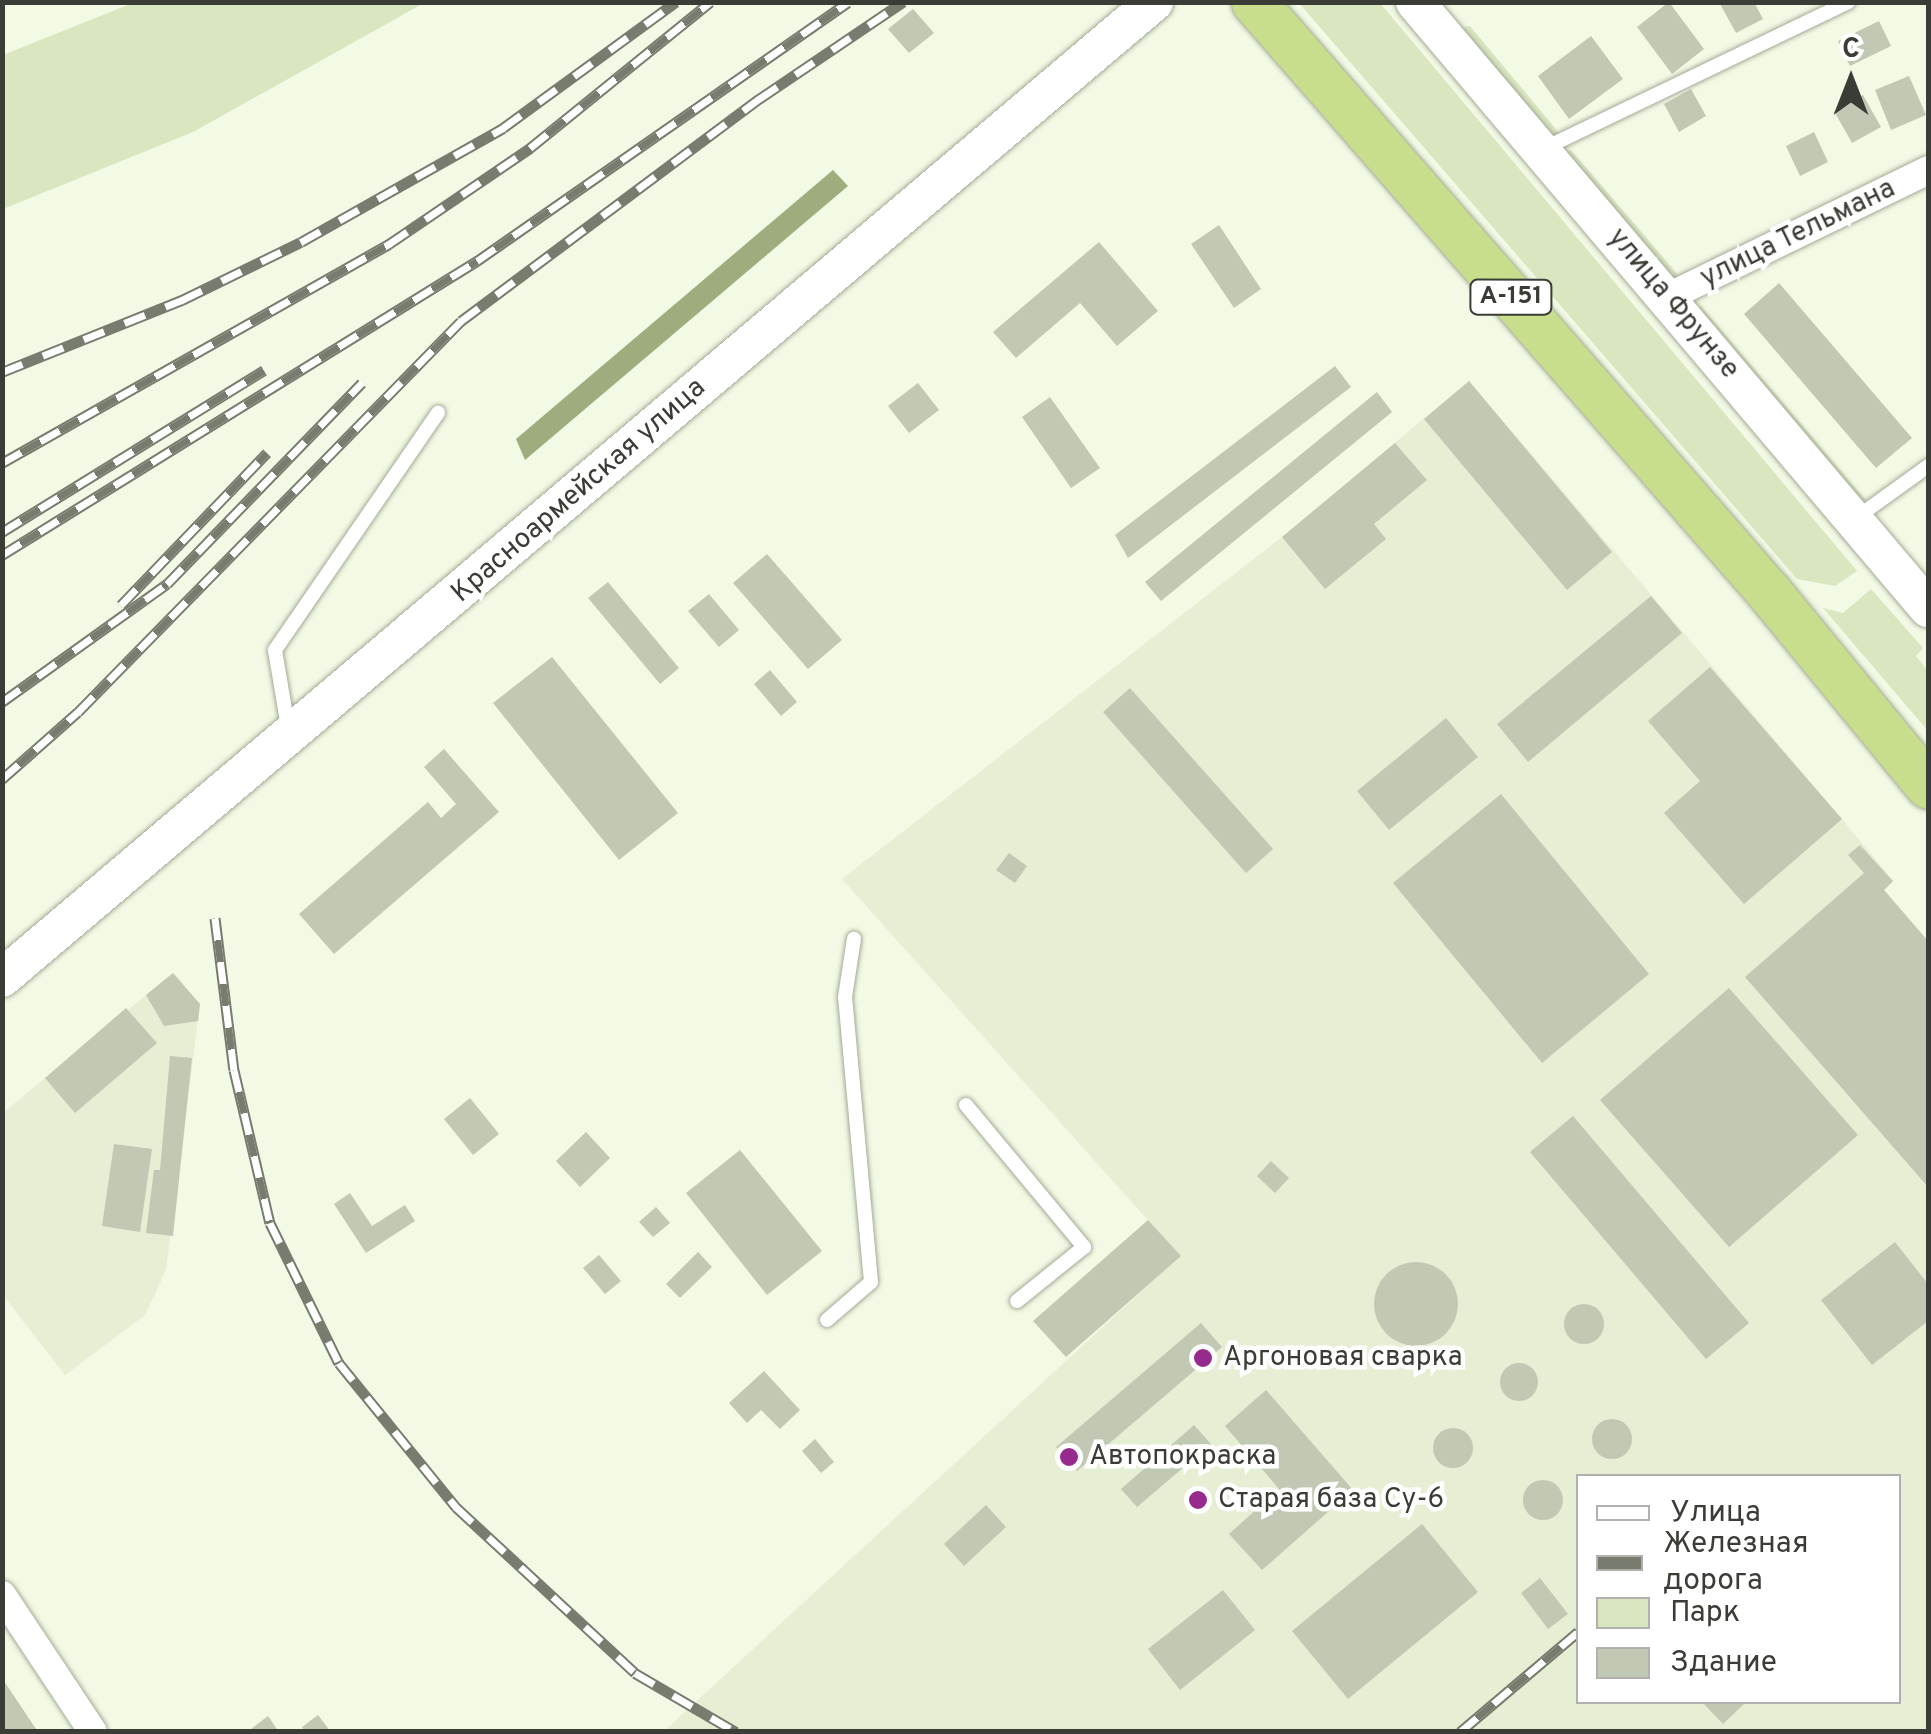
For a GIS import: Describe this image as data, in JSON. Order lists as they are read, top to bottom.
{
  "streets": {
    "highway": ["А-151"],
    "main road": ["улица Фрунзе", "Красноармейская улица"],
    "street": ["улица Тельмана"]
  },
  "crossings": [
    ["улица Тельмана", "улица Фрунзе"]
  ],
  "places": ["Аргоновая сварка", "Автопокраска", "Старая база Су-6"],
  "legend": [
    "Улица",
    "Железная дорога",
    "Парк",
    "Здание"
  ],
  "north": "top"
}
